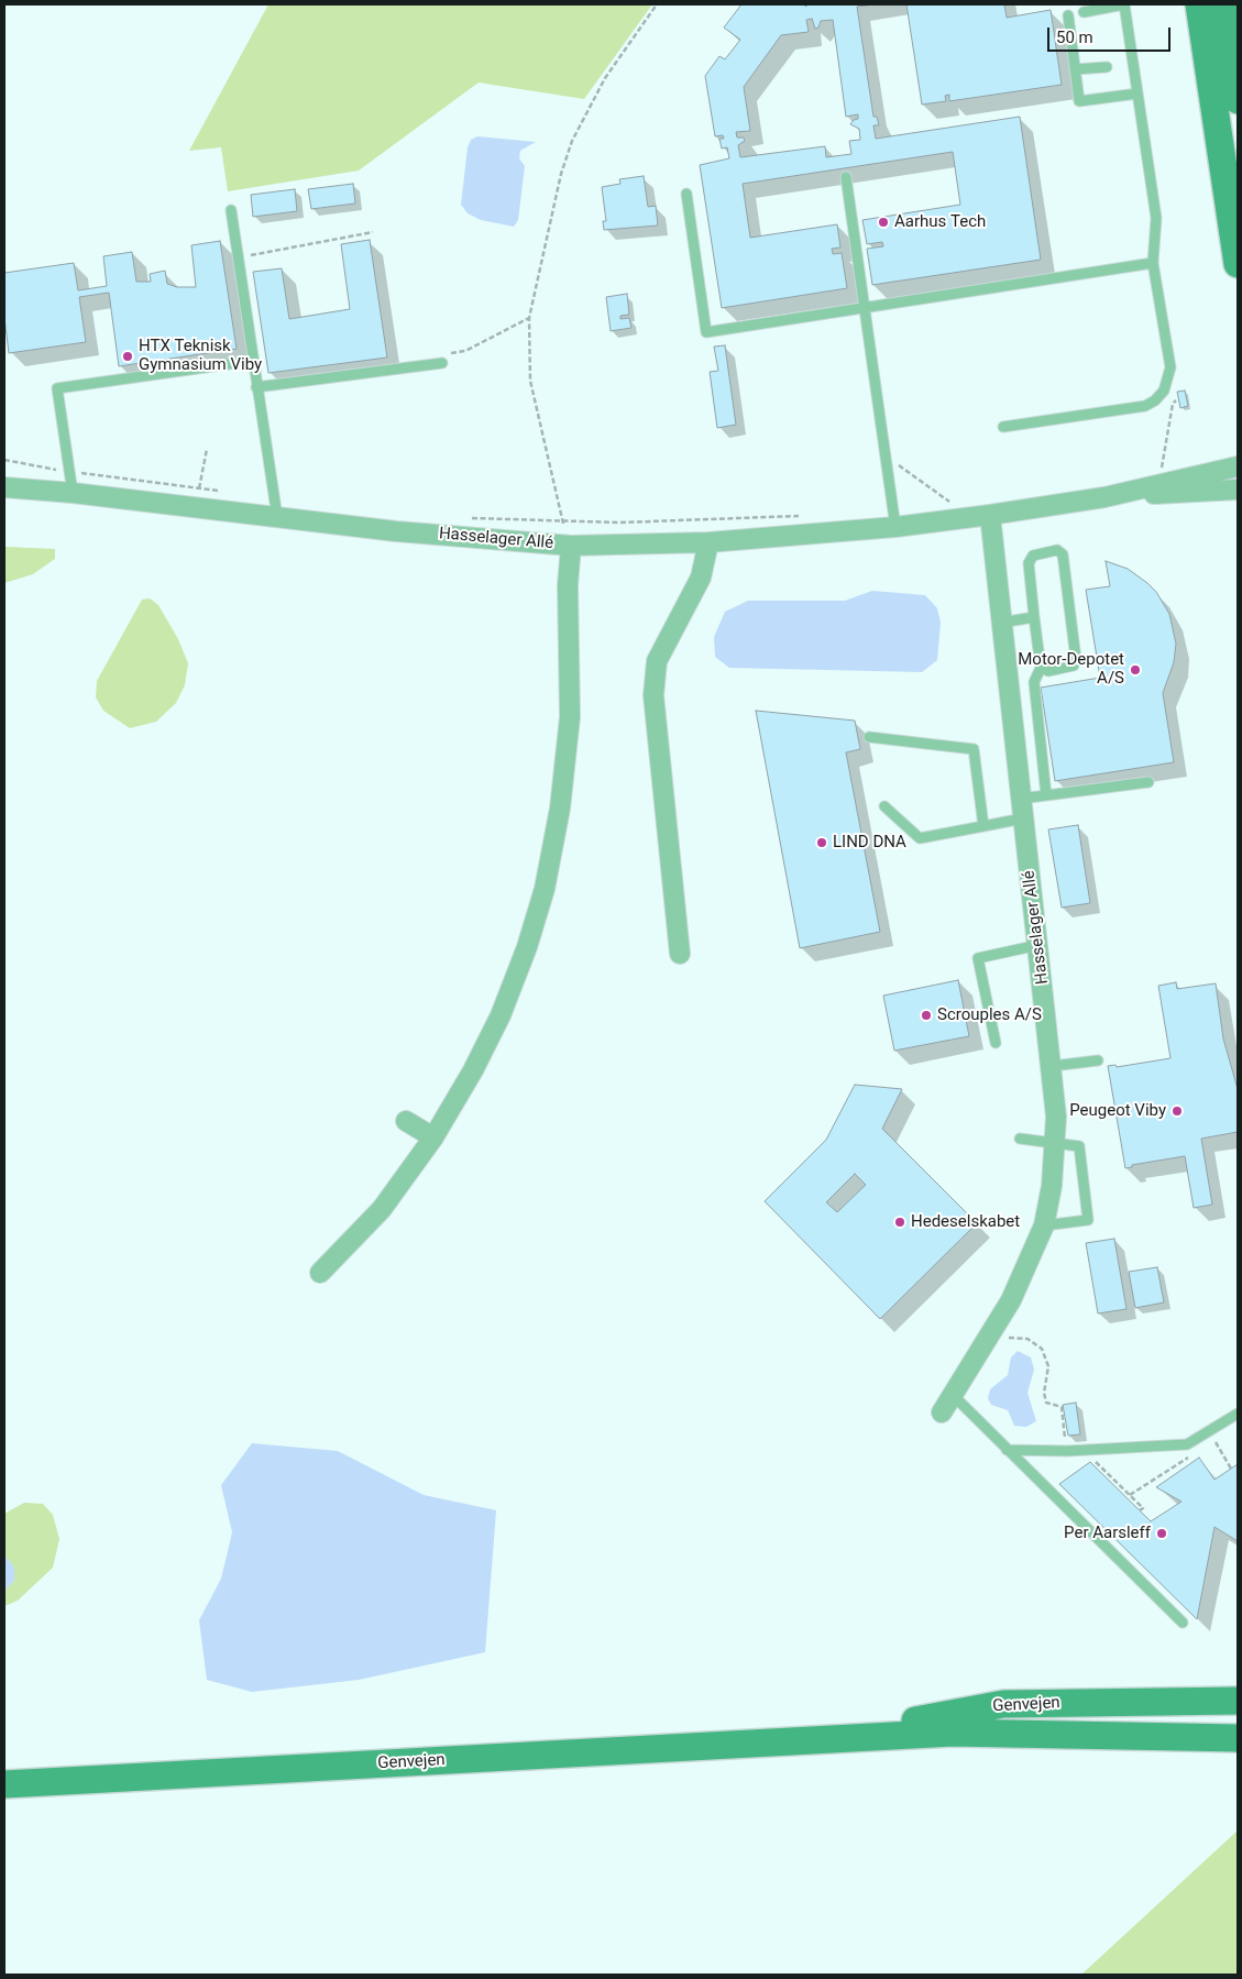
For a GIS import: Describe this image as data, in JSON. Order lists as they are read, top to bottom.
{
  "streets": {
    "street": ["Hasselager Allé", "Genvejen"]
  },
  "places": [
    "Aarhus Tech",
    "HTX Teknisk Gymnasium Viby",
    "Motor-Depotet A/S",
    "LIND DNA",
    "Scrouples A/S",
    "Peugeot Viby",
    "Hedeselskabet",
    "Per Aarsleff"
  ],
  "scale_bar": "50 m"
}
